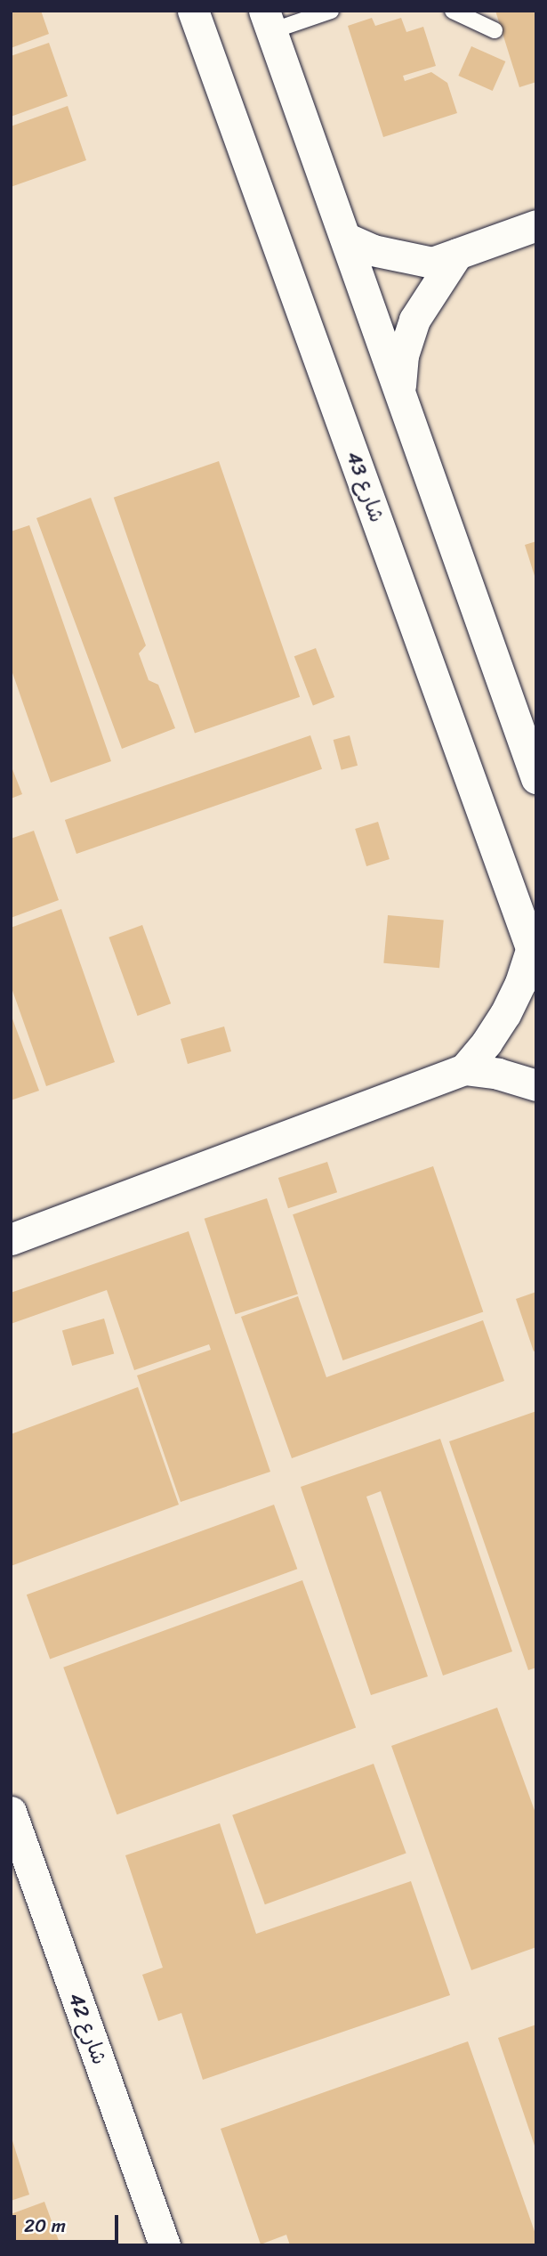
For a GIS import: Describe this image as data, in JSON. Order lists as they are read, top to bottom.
{
  "streets": {
    "street": ["شارع 43", "شارع 42"]
  },
  "scale_bar": "20 m"
}
